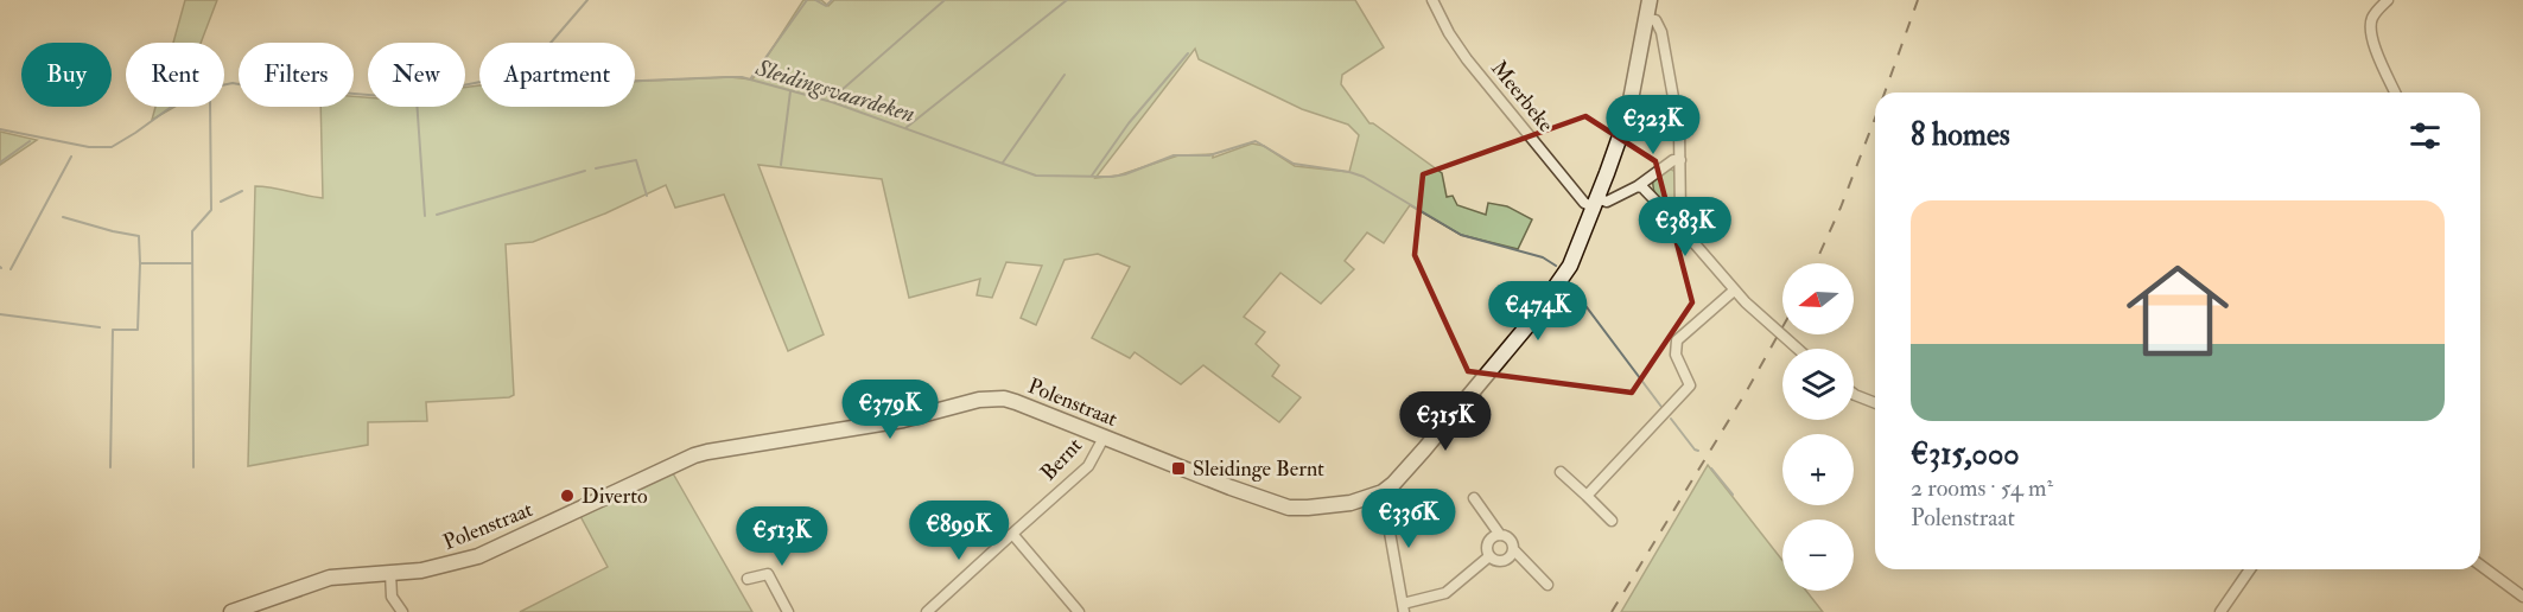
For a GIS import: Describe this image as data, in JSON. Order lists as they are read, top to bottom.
{
  "streets": {
    "main road": ["Polenstraat"],
    "street": ["Meerbeke", "Bernt"]
  },
  "crossings": [
    ["Meerbeke", "Polenstraat"],
    ["Polenstraat", "Bernt"]
  ],
  "water": ["Sleidingsvaardeken"],
  "places": {
    "transit": ["Sleidinge Bernt"],
    "other": ["Diverto"]
  },
  "north": "left",
  "page": {
    "chip": [
      "Buy",
      "Rent",
      "Filters",
      "New",
      "Apartment"
    ],
    "heading": "8 homes",
    "price": [
      "€323K",
      "€383K",
      "€474K",
      "€379K",
      "€315K",
      "€336K",
      "€899K",
      "€513K"
    ],
    "list": [
      {
        "name": "€315,000",
        "note": "2 rooms · 54 m² · Polenstraat"
      }
    ],
    "map_buttons": ["+", "−"]
  }
}
